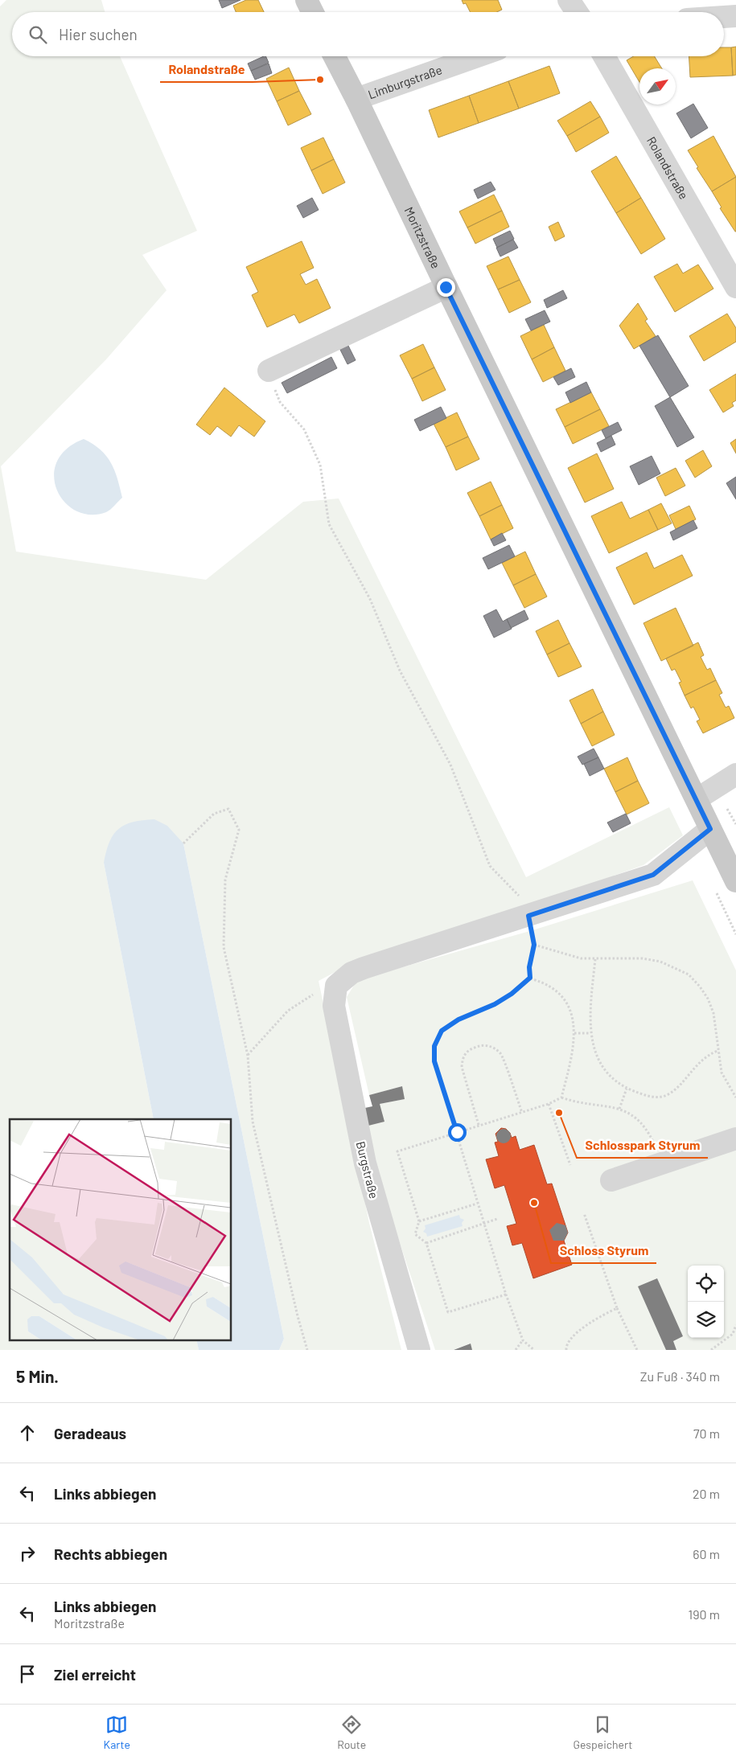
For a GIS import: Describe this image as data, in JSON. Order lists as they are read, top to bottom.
{
  "streets": {
    "main road": ["Moritzstraße"],
    "street": ["Limburgstraße", "Rolandstraße", "Burgstraße"]
  },
  "crossings": [
    ["Limburgstraße", "Moritzstraße"]
  ],
  "places": ["Rolandstraße", "Schlosspark Styrum", "Schloss Styrum"],
  "north": "top right",
  "page": {
    "search": "Hier suchen",
    "heading": ["5 Min.", "Zu Fuß · 340 m"],
    "list": [
      ["Geradeaus", "70 m"],
      ["Links abbiegen", "20 m"],
      ["Rechts abbiegen", "60 m"],
      ["Links abbiegen", "Moritzstraße", "190 m"],
      "Ziel erreicht"
    ],
    "nav": ["Karte", "Route", "Gespeichert"]
  }
}
